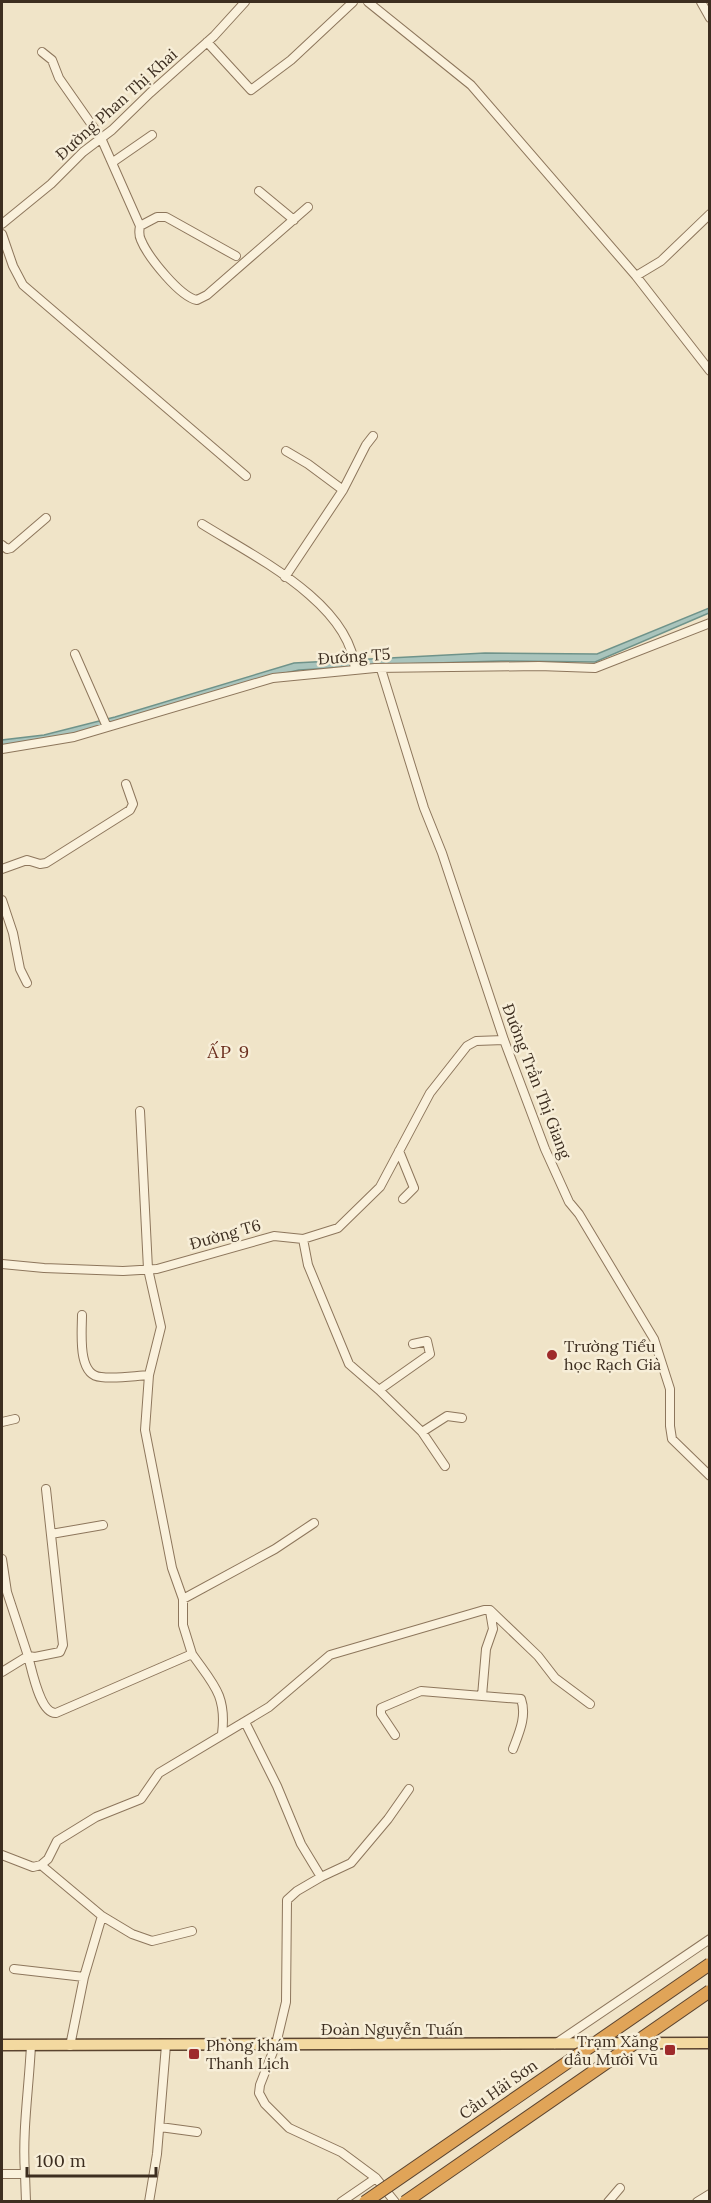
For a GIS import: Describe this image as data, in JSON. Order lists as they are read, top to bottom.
{
  "streets": {
    "highway": ["Cầu Hải Sơn"],
    "main road": ["Đoàn Nguyễn Tuấn"],
    "street": [
      "Đường Phan Thị Khai",
      "Đường T5",
      "Đường Trần Thị Giang",
      "Đường T6"
    ]
  },
  "crossings": [
    ["Đường T5", "Đường Trần Thị Giang"],
    ["Đường Trần Thị Giang", "Đường T6"]
  ],
  "districts": ["ẤP 9"],
  "places": {
    "other": ["Trường Tiểu học Rạch Già"],
    "transit": ["Trạm Xăng dầu Mười Vũ", "Phòng khám Thanh Lịch"]
  },
  "scale_bar": "100 m"
}
